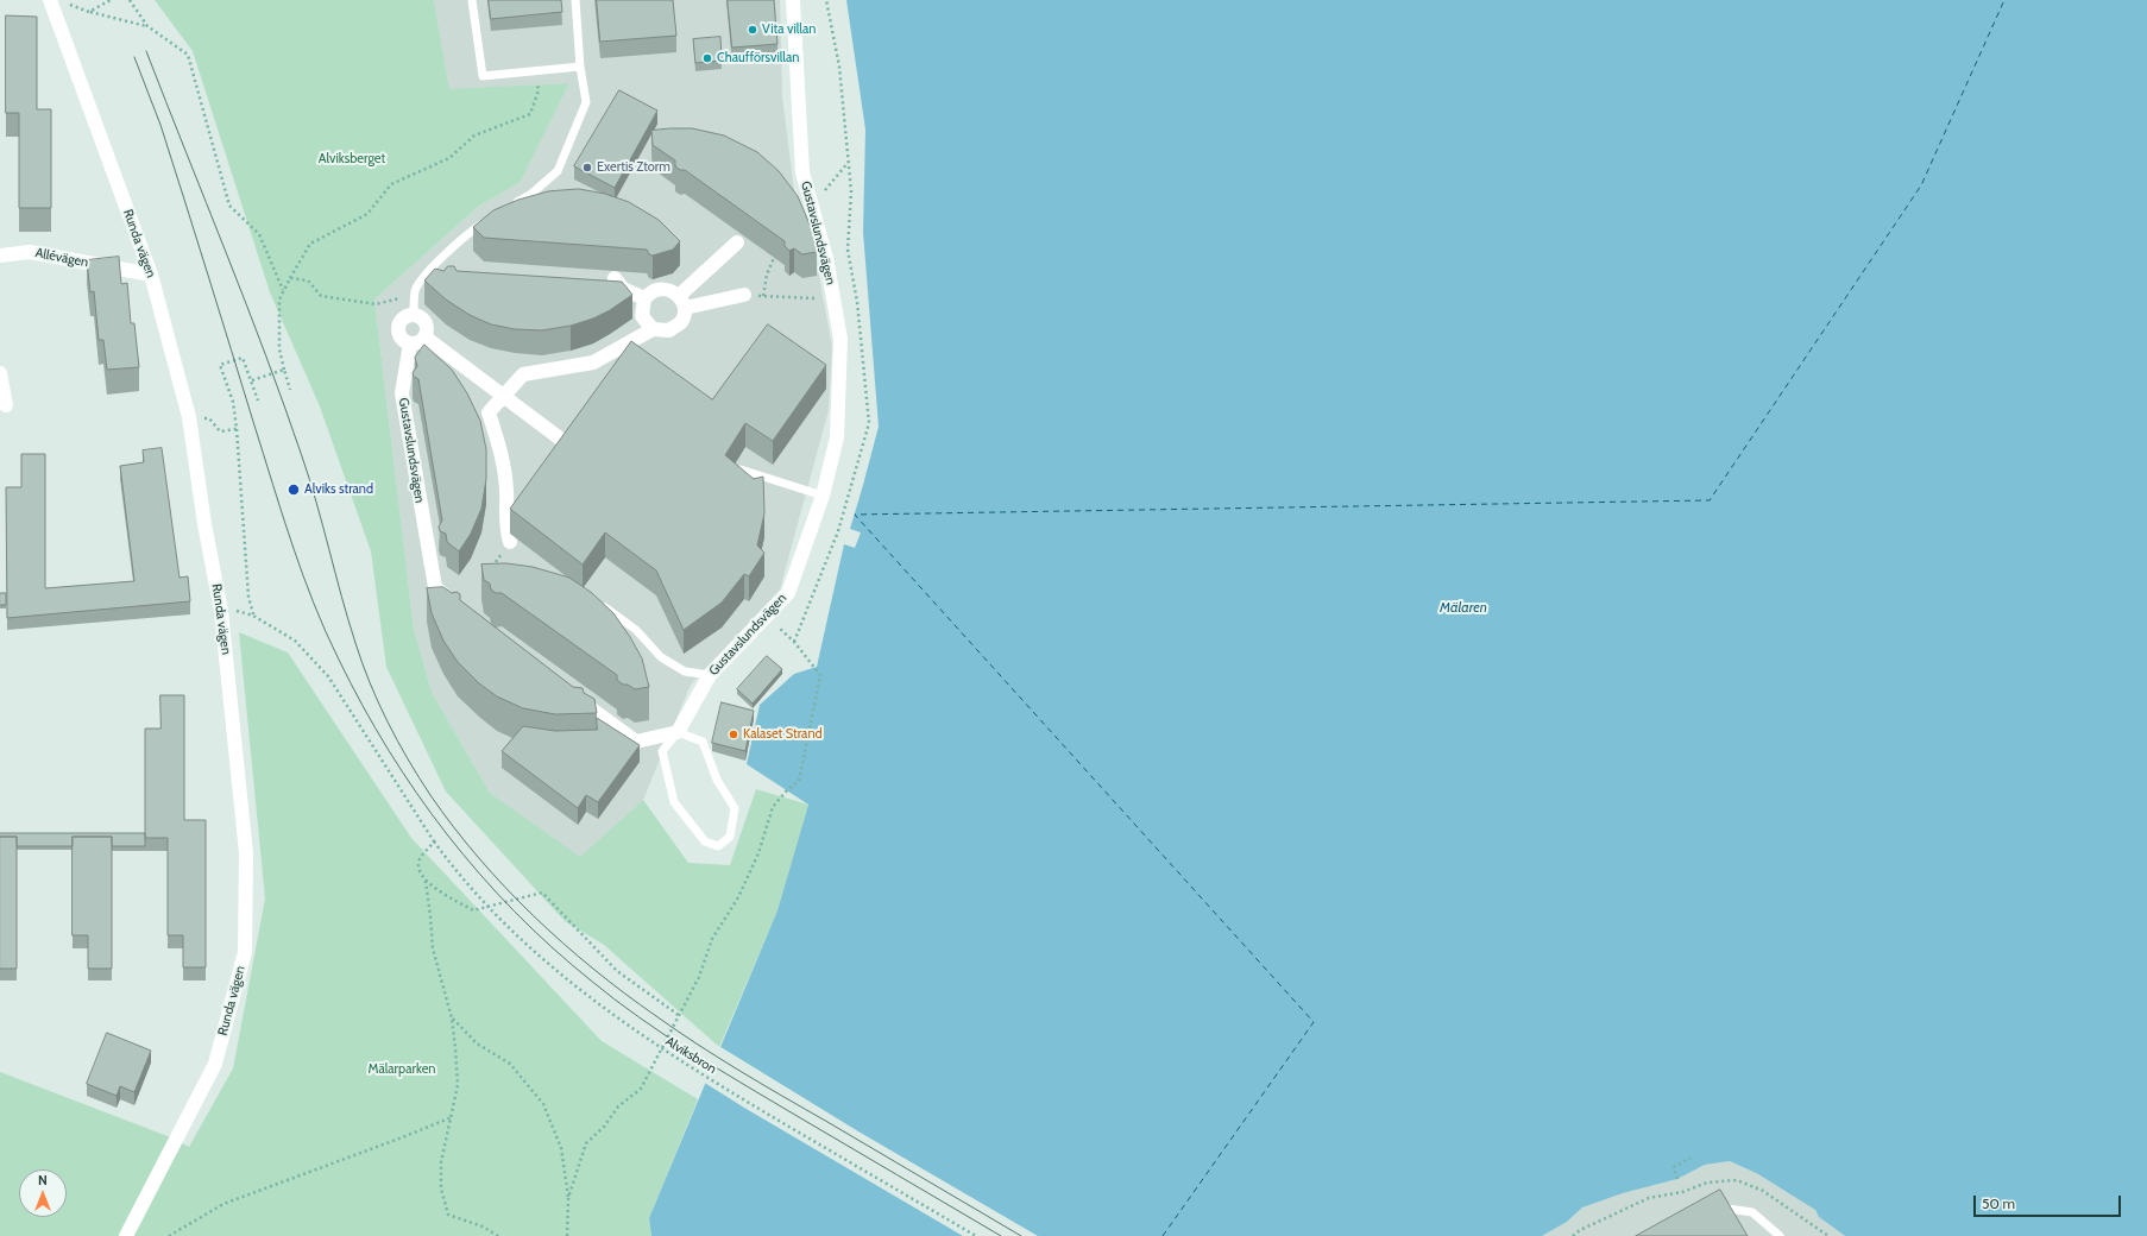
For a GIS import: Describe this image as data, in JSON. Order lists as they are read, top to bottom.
{
  "streets": {
    "street": ["Gustavslundsvägen", "Runda vägen", "Allévägen"],
    "path": ["Alviksbron"]
  },
  "crossings": [
    ["Runda vägen", "Allévägen"],
    ["Runda vägen", "Alviksbron"]
  ],
  "water": ["Mälaren"],
  "parks": ["Alviksberget", "Mälarparken"],
  "places": [
    "Vita villan",
    "Chaufförsvillan",
    "Exertis Ztorm",
    "Alviks strand",
    "Kalaset Strand"
  ],
  "scale_bar": "50 m",
  "north": "top"
}
